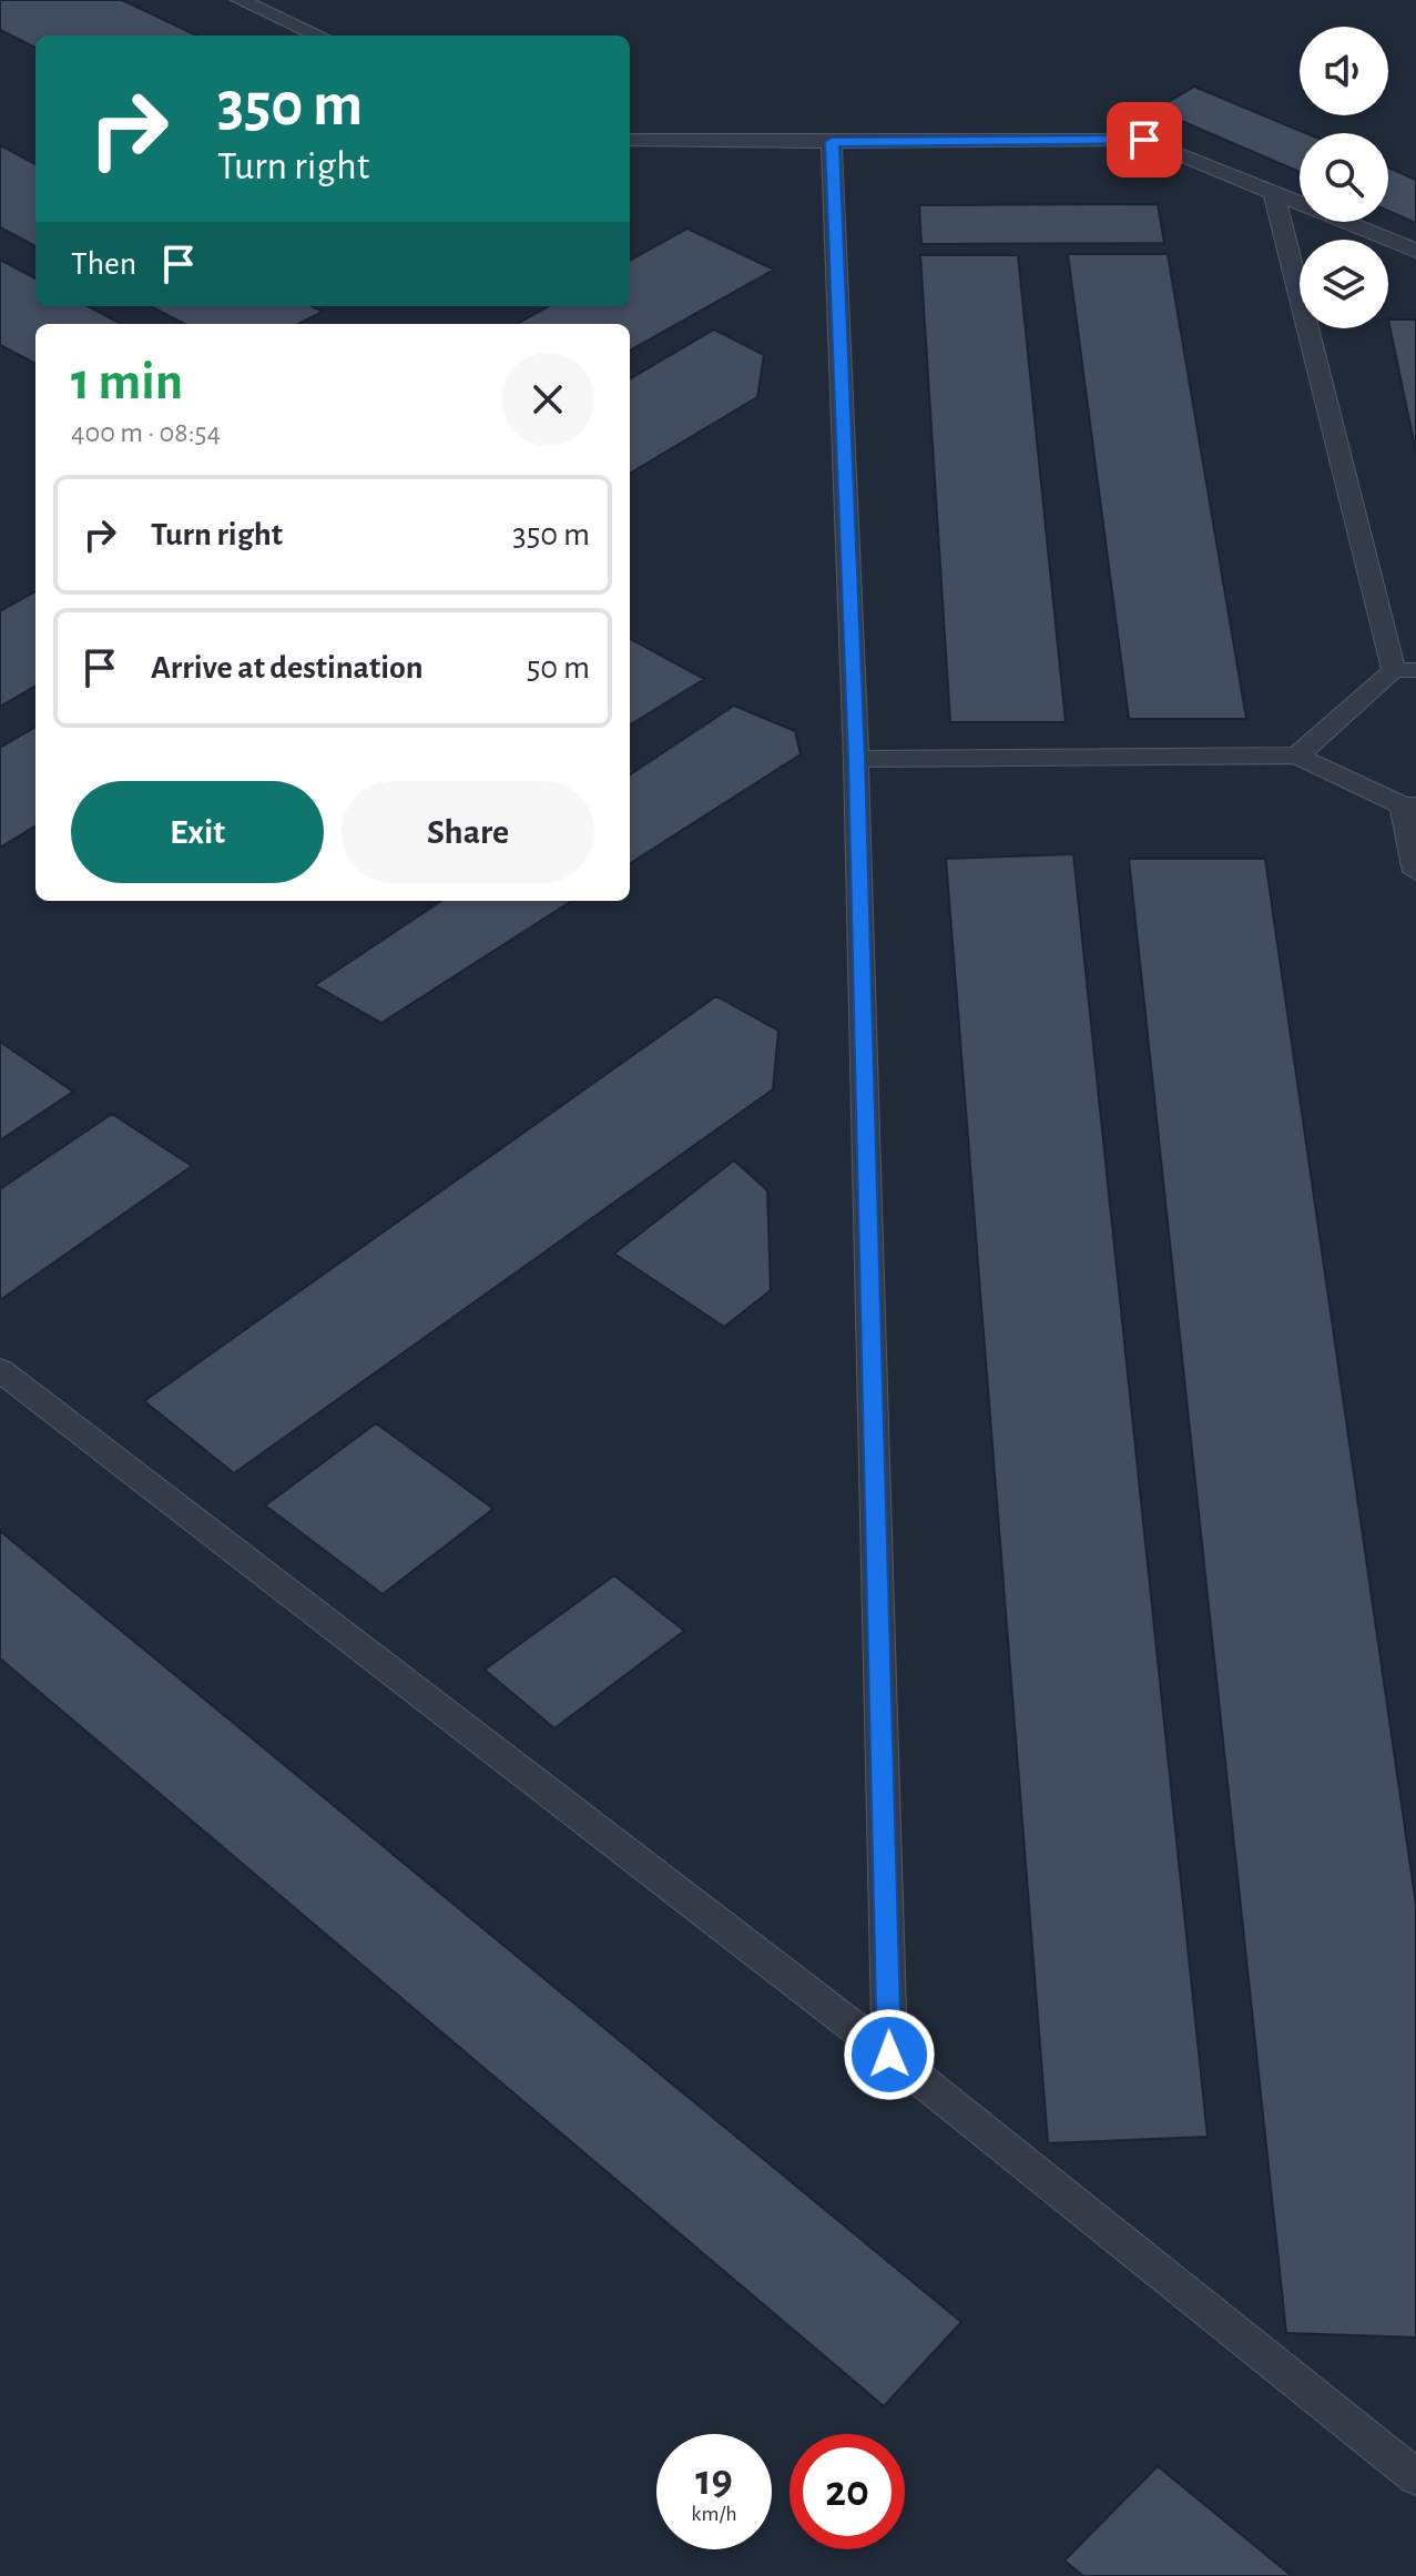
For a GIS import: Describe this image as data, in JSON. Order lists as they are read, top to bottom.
{
  "page": {
    "turn": ["350 m", "Turn right"],
    "then": "Then",
    "heading": ["1 min", "400 m · 08:54"],
    "list": [
      {
        "name": "Turn right",
        "value": "350 m"
      },
      {
        "name": "Arrive at destination",
        "value": "50 m"
      }
    ],
    "buttons": ["Exit", "Share"],
    "speed": "19 km/h",
    "limit": "20"
  }
}
